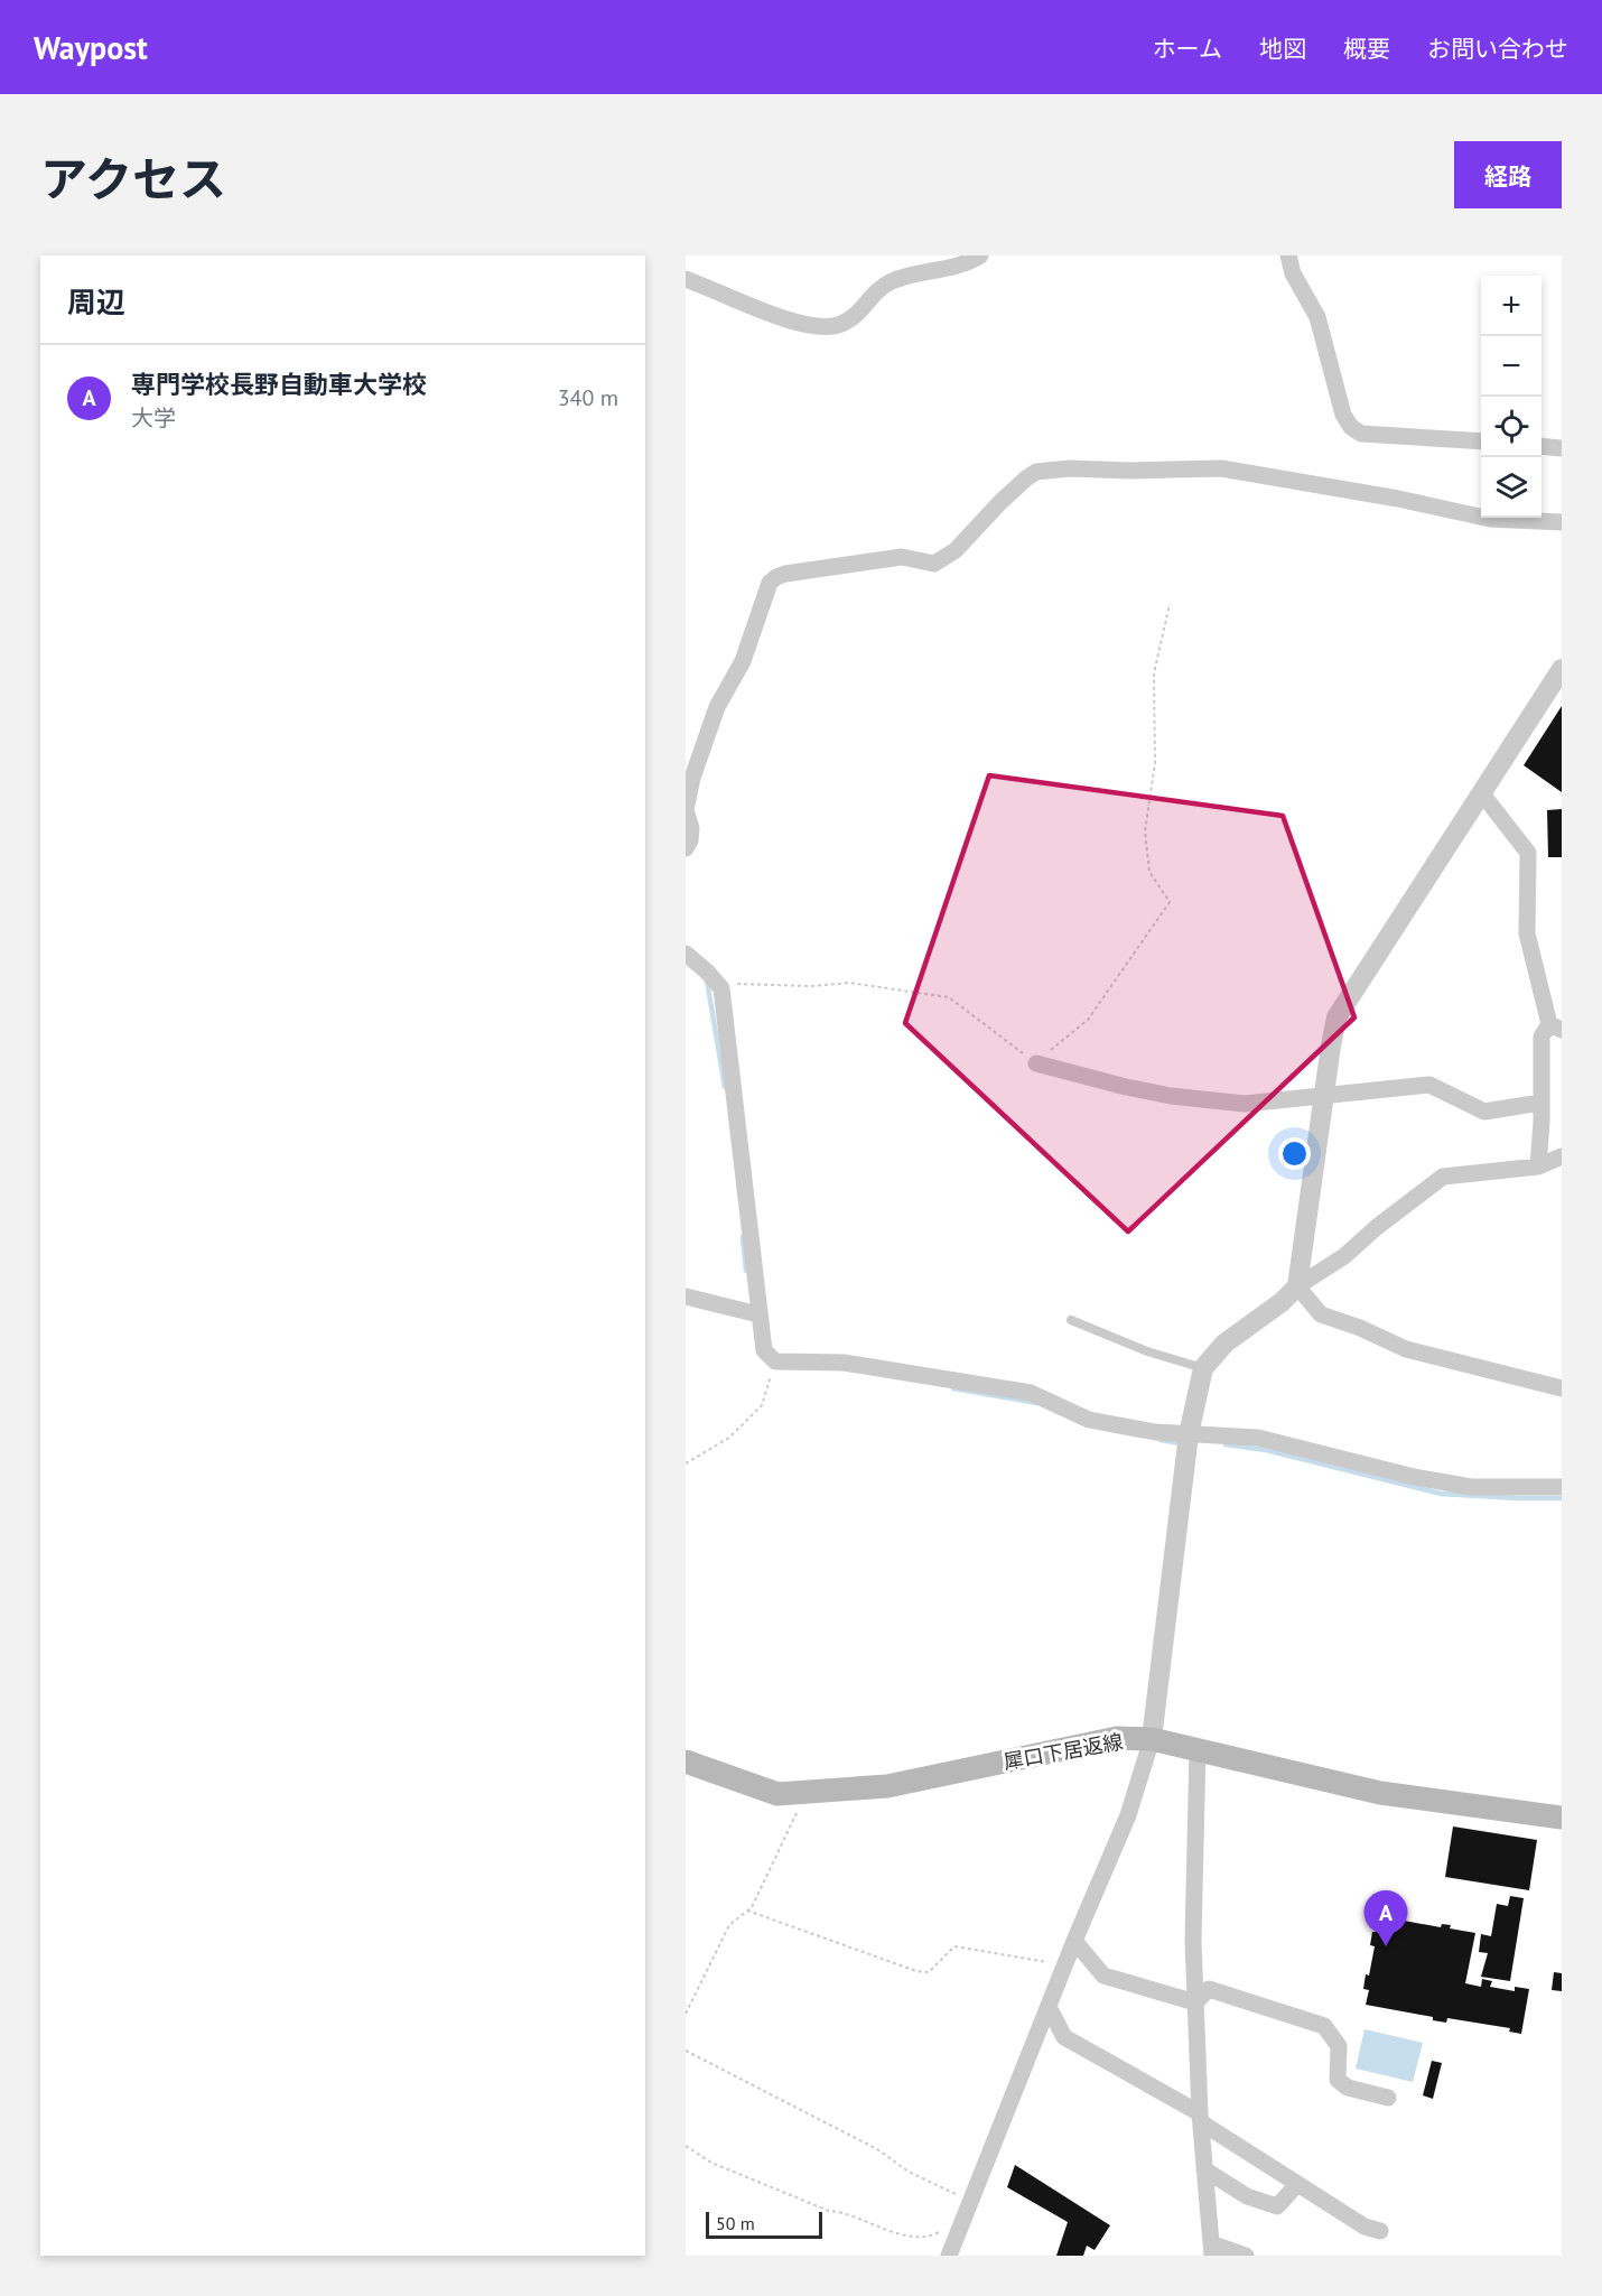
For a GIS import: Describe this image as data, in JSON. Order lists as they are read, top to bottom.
{
  "streets": {
    "main road": ["犀口下居返線"]
  },
  "scale_bar": "50 m",
  "page": {
    "header": "Waypost",
    "nav": [
      "ホーム",
      "地図",
      "概要",
      "お問い合わせ"
    ],
    "title": "アクセス",
    "buttons": "経路",
    "heading": "周辺",
    "map_buttons": ["+", "−"],
    "list": [
      {
        "mark": "A",
        "name": "専門学校長野自動車大学校",
        "note": "大学",
        "value": "340 m"
      }
    ],
    "pins": "A",
    "scale": "50 m"
  }
}
